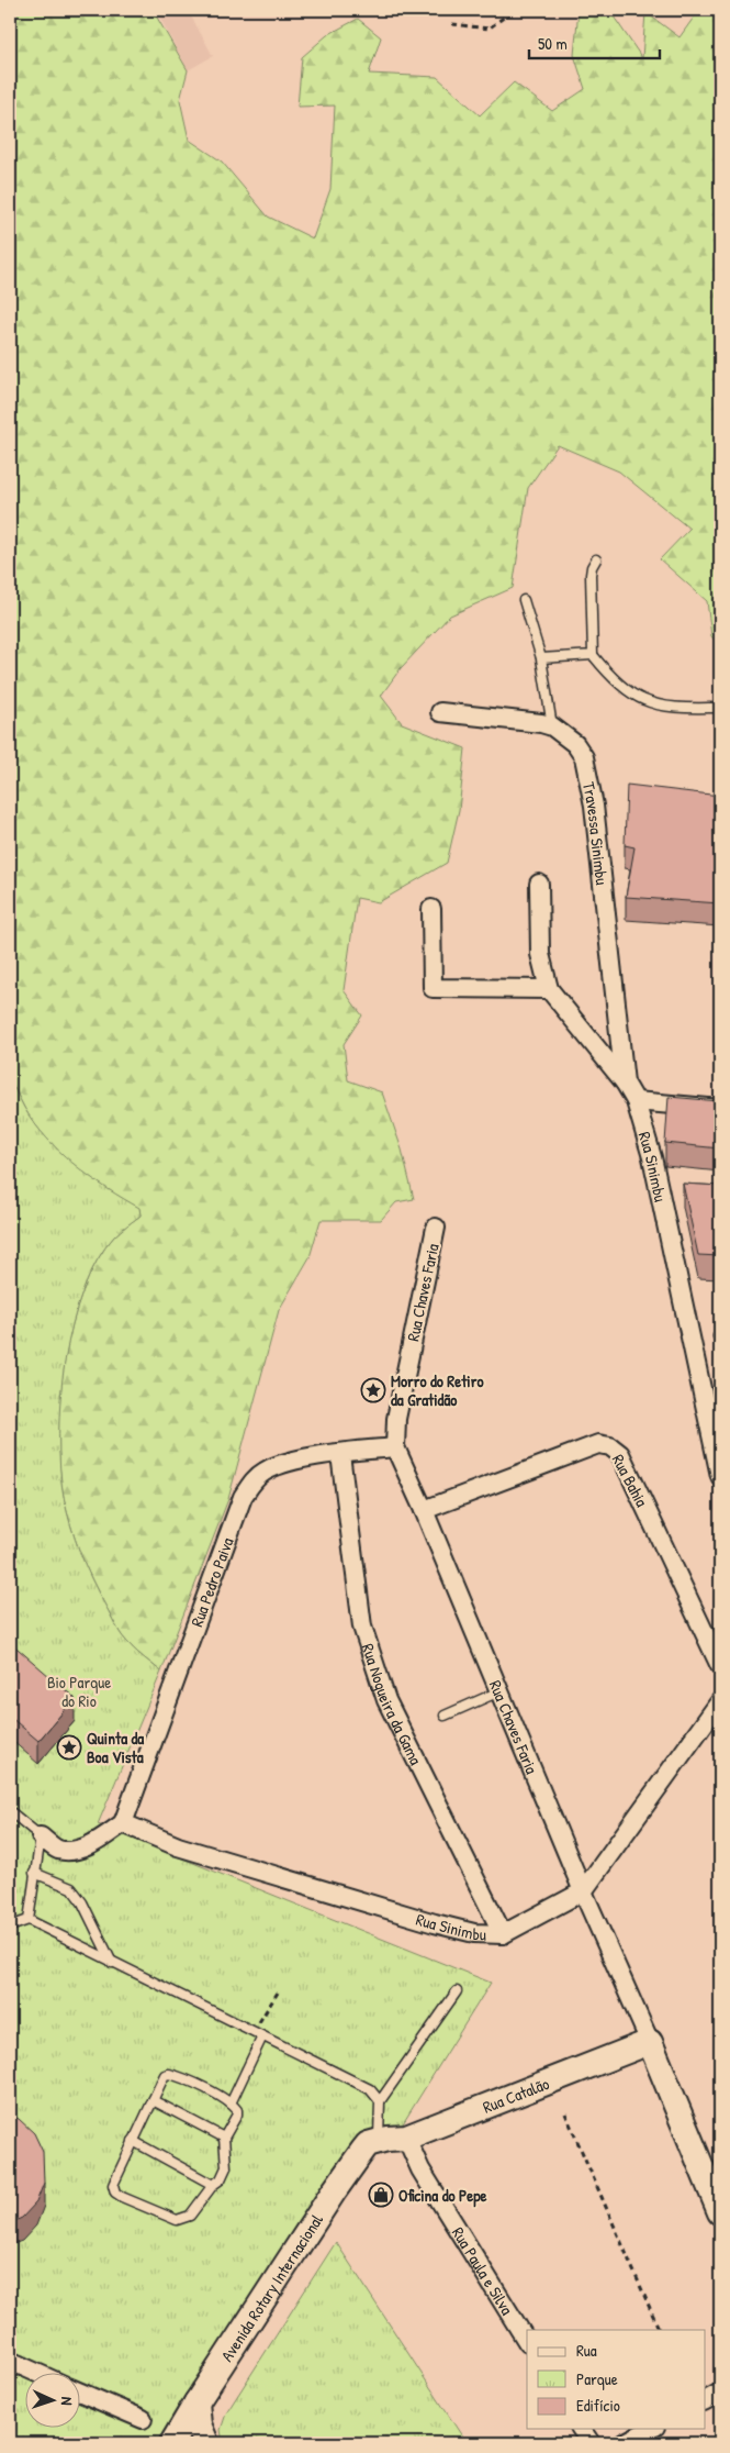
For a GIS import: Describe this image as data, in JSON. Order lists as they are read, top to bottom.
{
  "streets": {
    "main road": ["Rua Chaves Faria", "Rua Catalão", "Avenida Rotary Internacional"],
    "street": [
      "Travessa Sinimbu",
      "Rua Sinimbu",
      "Rua Bahia",
      "Rua Pedro Paiva",
      "Rua Nogueira da Gama",
      "Rua Paula e Silva"
    ]
  },
  "crossings": [
    ["Travessa Sinimbu", "Rua Sinimbu"],
    ["Rua Sinimbu", "Rua Chaves Faria"],
    ["Rua Sinimbu", "Rua Pedro Paiva"],
    ["Rua Sinimbu", "Rua Nogueira da Gama"],
    ["Rua Chaves Faria", "Rua Bahia"],
    ["Rua Chaves Faria", "Rua Pedro Paiva"],
    ["Rua Chaves Faria", "Rua Catalão"],
    ["Rua Pedro Paiva", "Rua Nogueira da Gama"],
    ["Rua Catalão", "Rua Paula e Silva"],
    ["Rua Catalão", "Avenida Rotary Internacional"]
  ],
  "parks": ["Bio Parque do Rio"],
  "places": {
    "place": ["Morro do Retiro da Gratidão", "Quinta da Boa Vista"],
    "shop": ["Oficina do Pepe"]
  },
  "legend": ["Rua", "Parque", "Edifício"],
  "scale_bar": "50 m",
  "north": "right"
}
